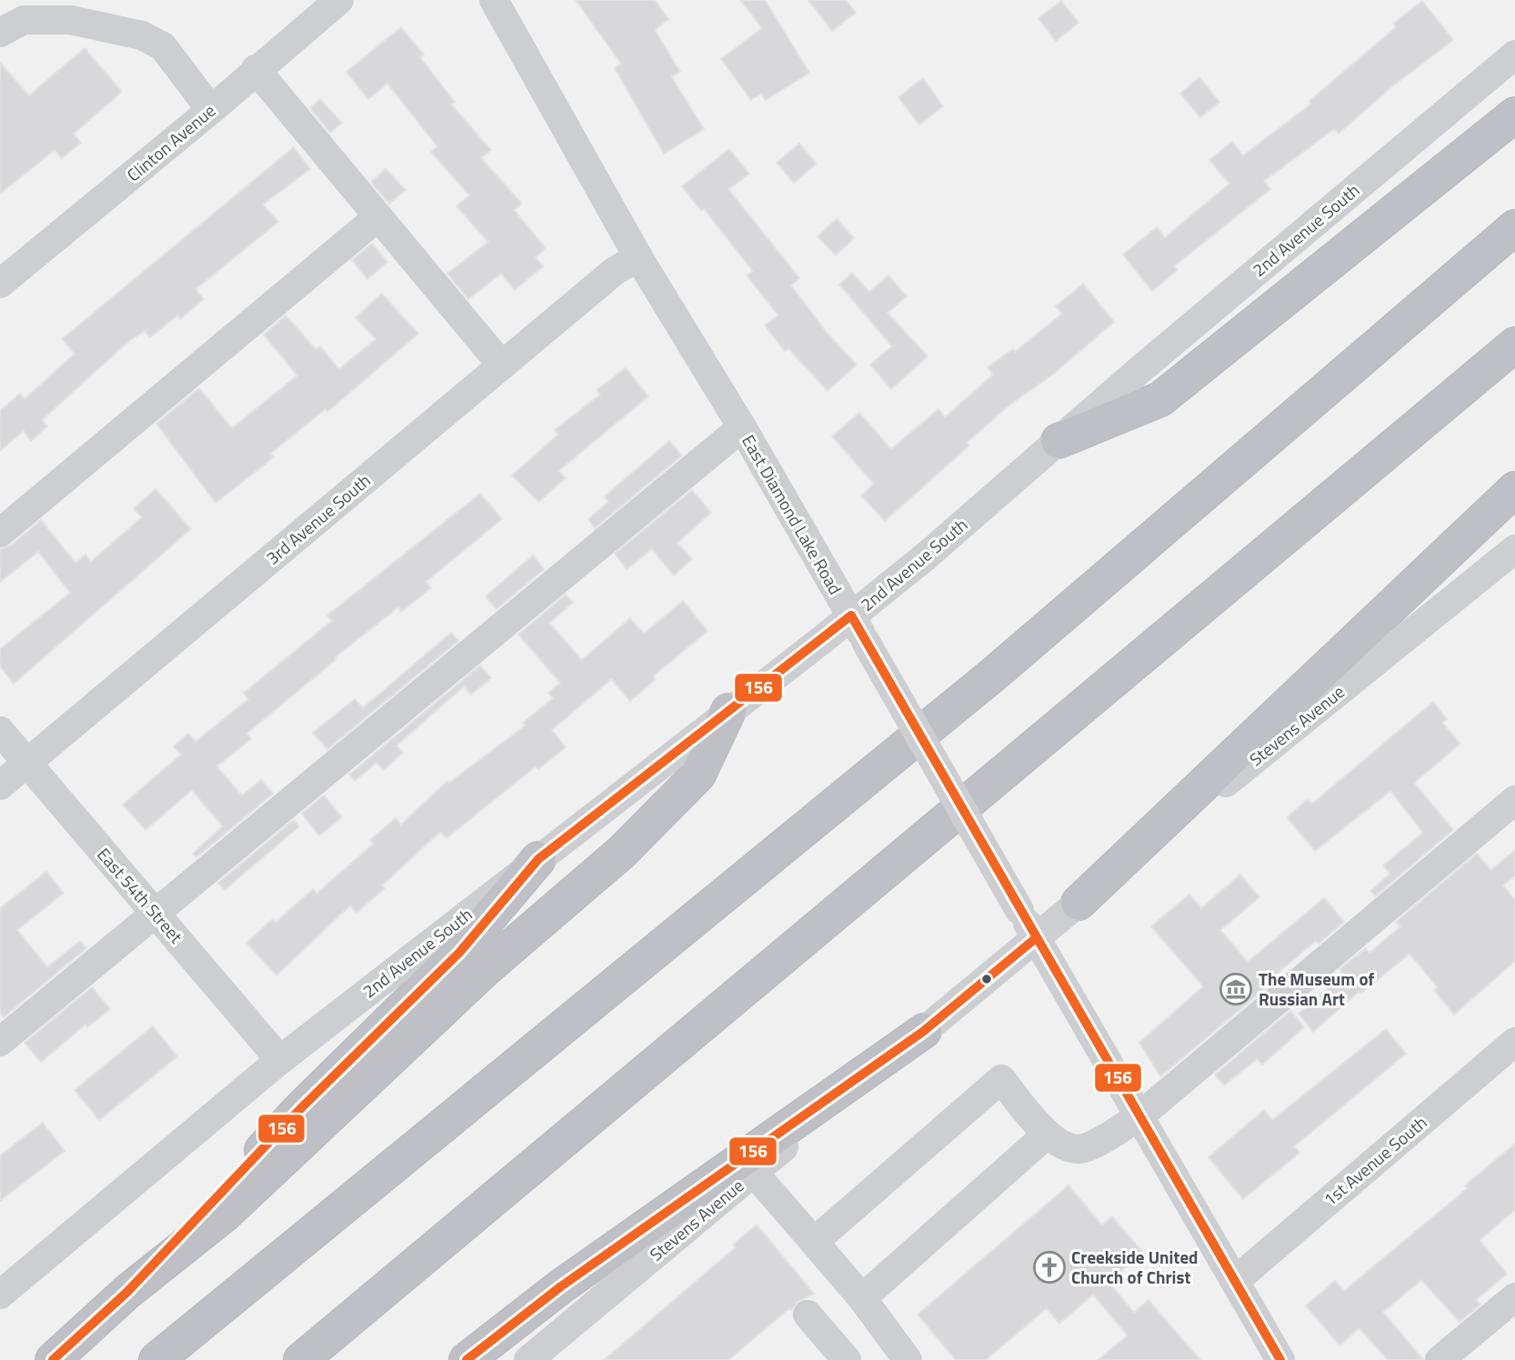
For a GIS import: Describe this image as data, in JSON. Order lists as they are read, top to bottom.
{
  "streets": {
    "street": [
      "Clinton Avenue",
      "2nd Avenue South",
      "East Diamond Lake Road",
      "3rd Avenue South",
      "Stevens Avenue",
      "East 54th Street",
      "1st Avenue South"
    ]
  },
  "crossings": [
    ["2nd Avenue South", "East Diamond Lake Road"],
    ["2nd Avenue South", "East 54th Street"],
    ["East Diamond Lake Road", "3rd Avenue South"],
    ["East Diamond Lake Road", "Stevens Avenue"],
    ["East Diamond Lake Road", "1st Avenue South"],
    ["3rd Avenue South", "East 54th Street"]
  ],
  "places": {
    "museum": ["The Museum of Russian Art"],
    "church": ["Creekside United Church of Christ"]
  },
  "lines": ["transit line 156"]
}
